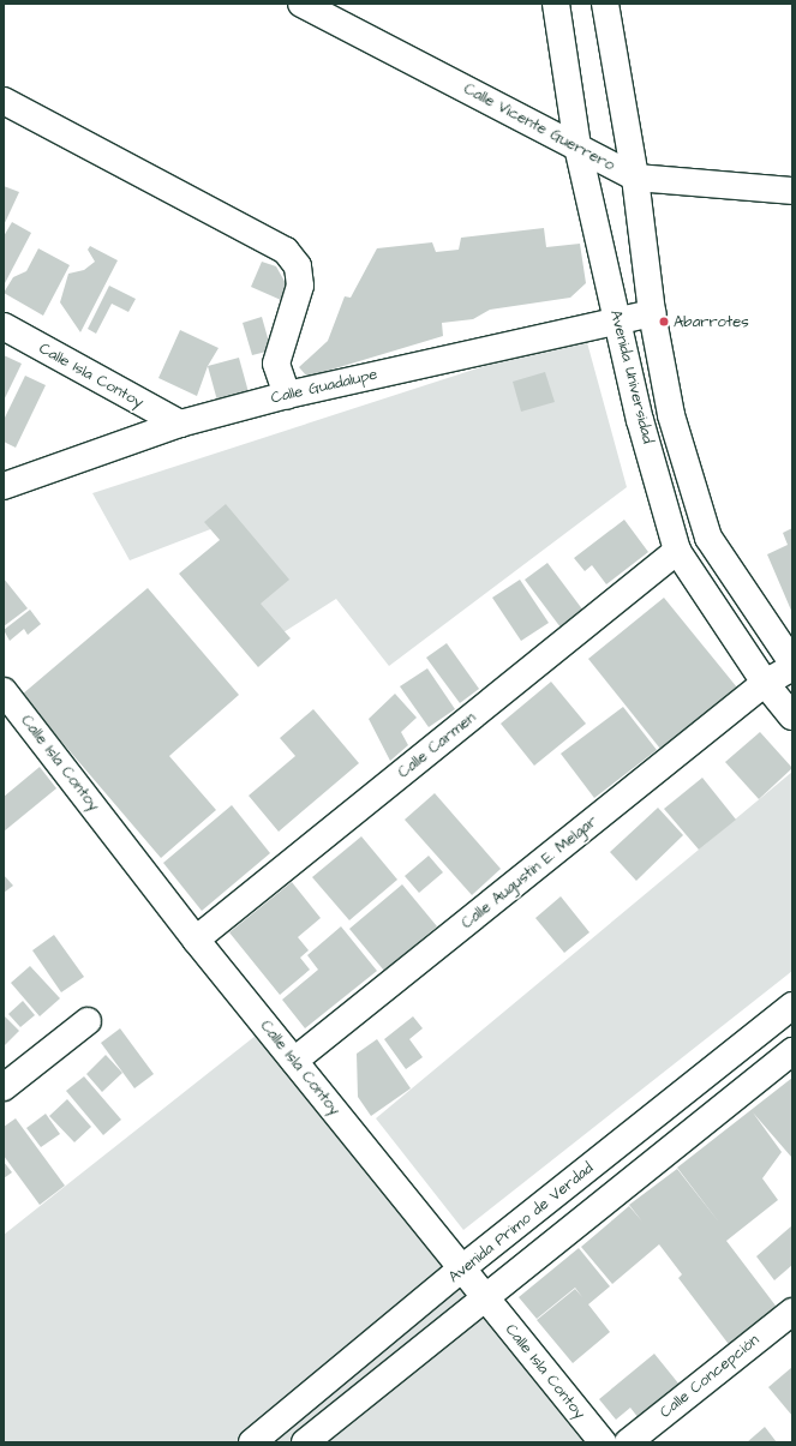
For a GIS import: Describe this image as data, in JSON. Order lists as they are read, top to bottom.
{
  "streets": {
    "street": [
      "Calle Vicente Guerrero",
      "Calle Isla Contoy",
      "Avenida Universidad",
      "Calle Guadalupe",
      "Calle Carmen",
      "Calle Augustin E. Melgar",
      "Avenida Primo de Verdad",
      "Calle Concepción"
    ]
  },
  "crossings": [
    ["Calle Vicente Guerrero", "Avenida Universidad"],
    ["Calle Isla Contoy", "Calle Guadalupe"],
    ["Calle Isla Contoy", "Calle Carmen"],
    ["Calle Isla Contoy", "Calle Augustin E. Melgar"],
    ["Calle Isla Contoy", "Avenida Primo de Verdad"],
    ["Avenida Universidad", "Calle Guadalupe"],
    ["Avenida Universidad", "Calle Carmen"],
    ["Avenida Universidad", "Calle Augustin E. Melgar"]
  ],
  "places": ["Abarrotes"]
}
